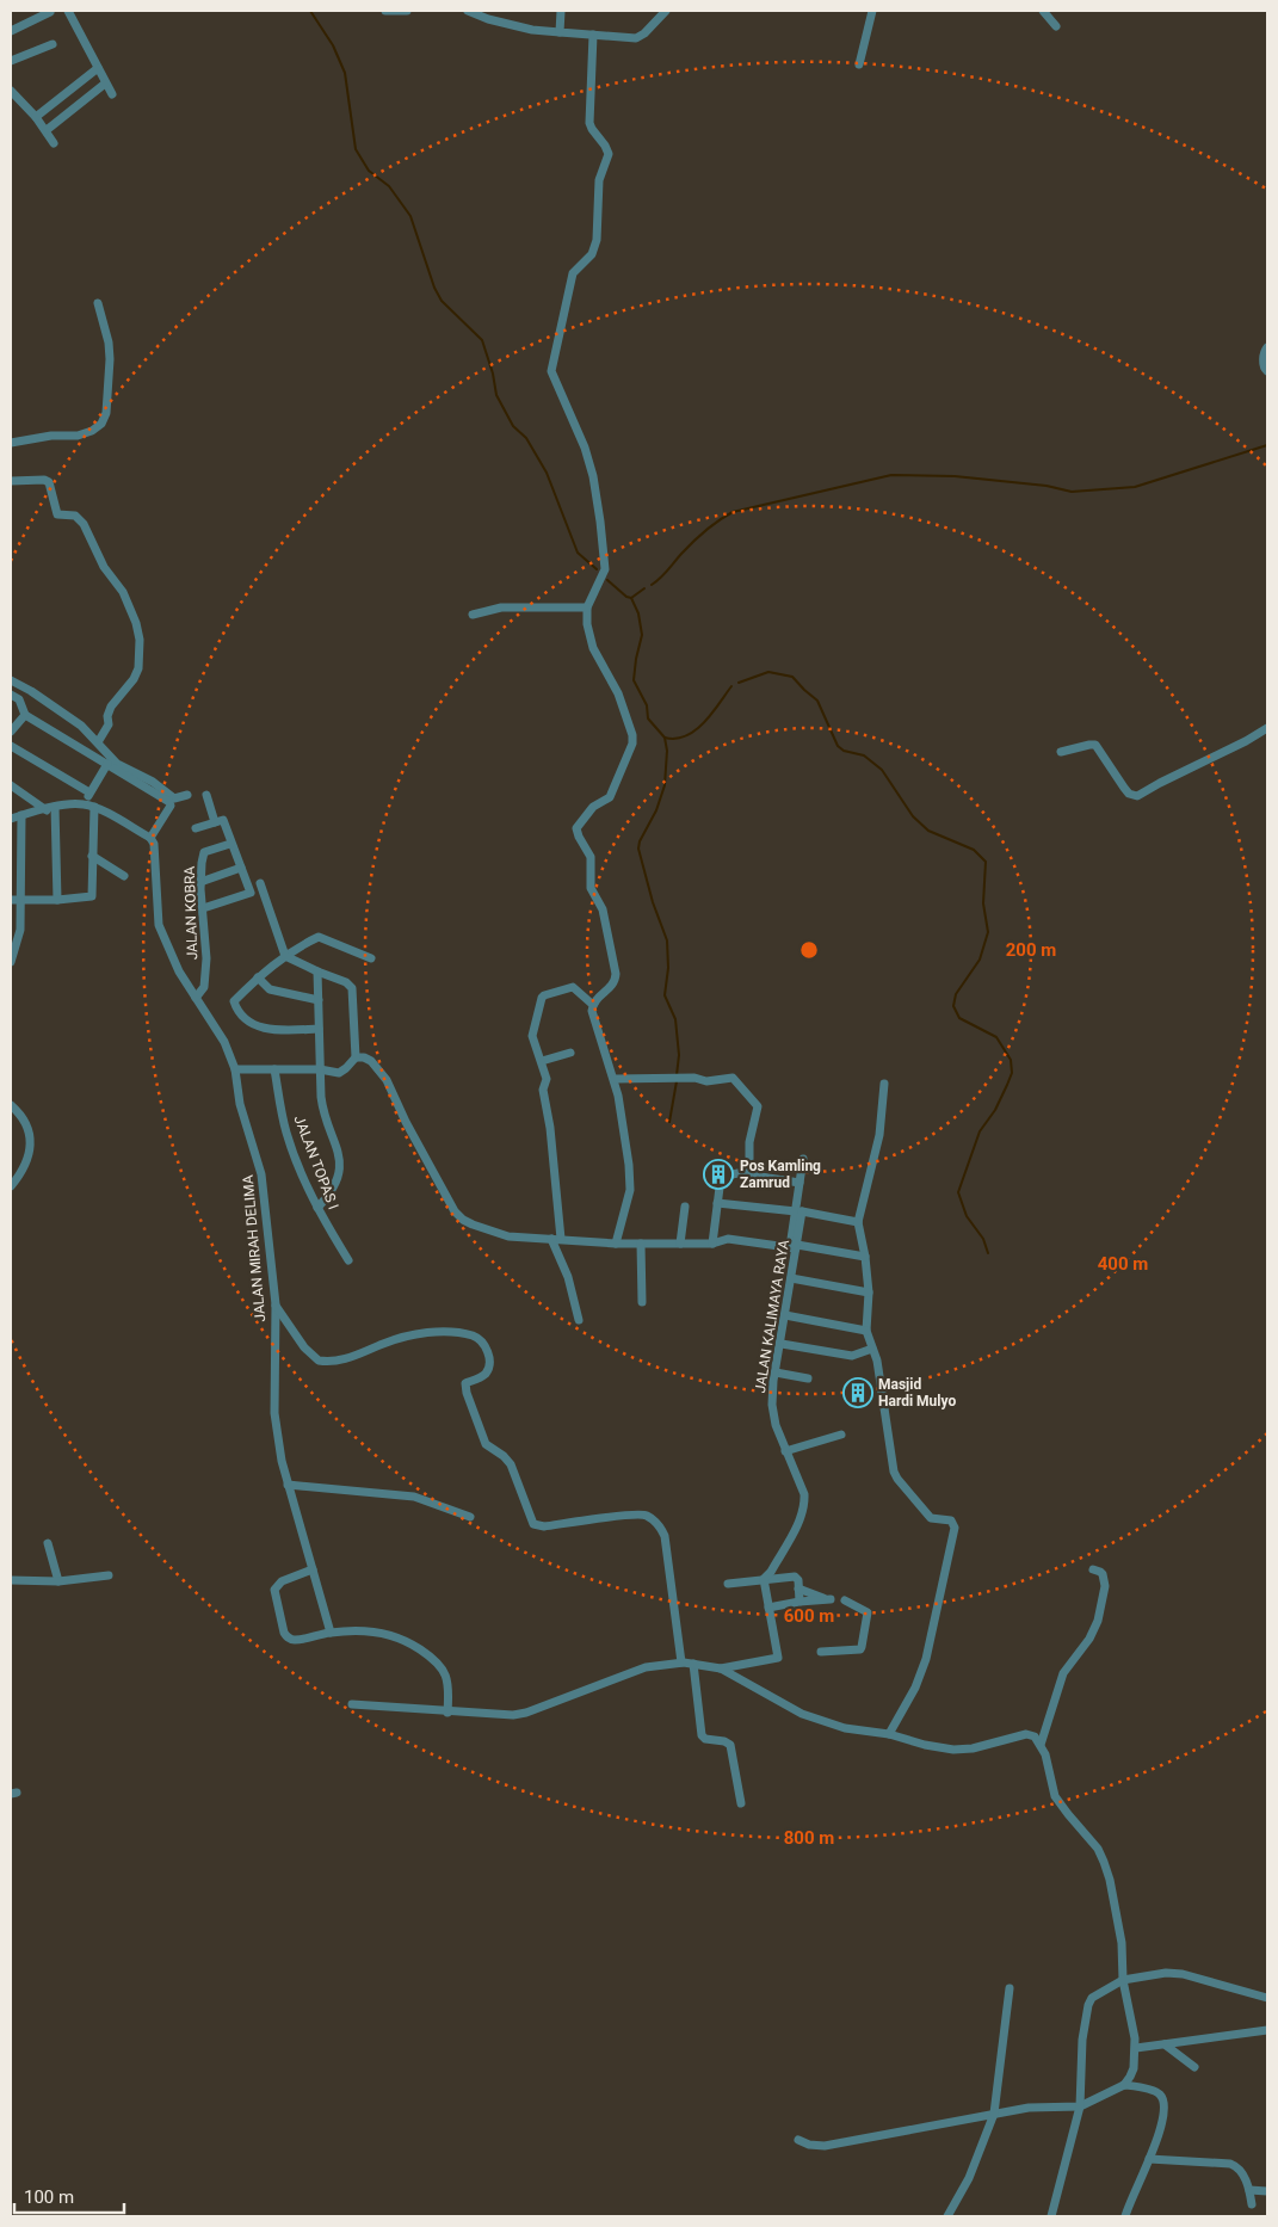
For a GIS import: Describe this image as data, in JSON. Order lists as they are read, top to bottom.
{
  "streets": {
    "street": [
      "JALAN KOBRA",
      "JALAN TOPAS I",
      "JALAN MIRAH DELIMA",
      "JALAN KALIMAYA RAYA"
    ]
  },
  "crossings": [
    ["JALAN KOBRA", "JALAN MIRAH DELIMA"]
  ],
  "places": {
    "building": ["Pos Kamling Zamrud", "Masjid Hardi Mulyo"]
  },
  "scale_bar": "100 m",
  "rings": [
    "200 m",
    "400 m",
    "600 m",
    "800 m"
  ]
}
